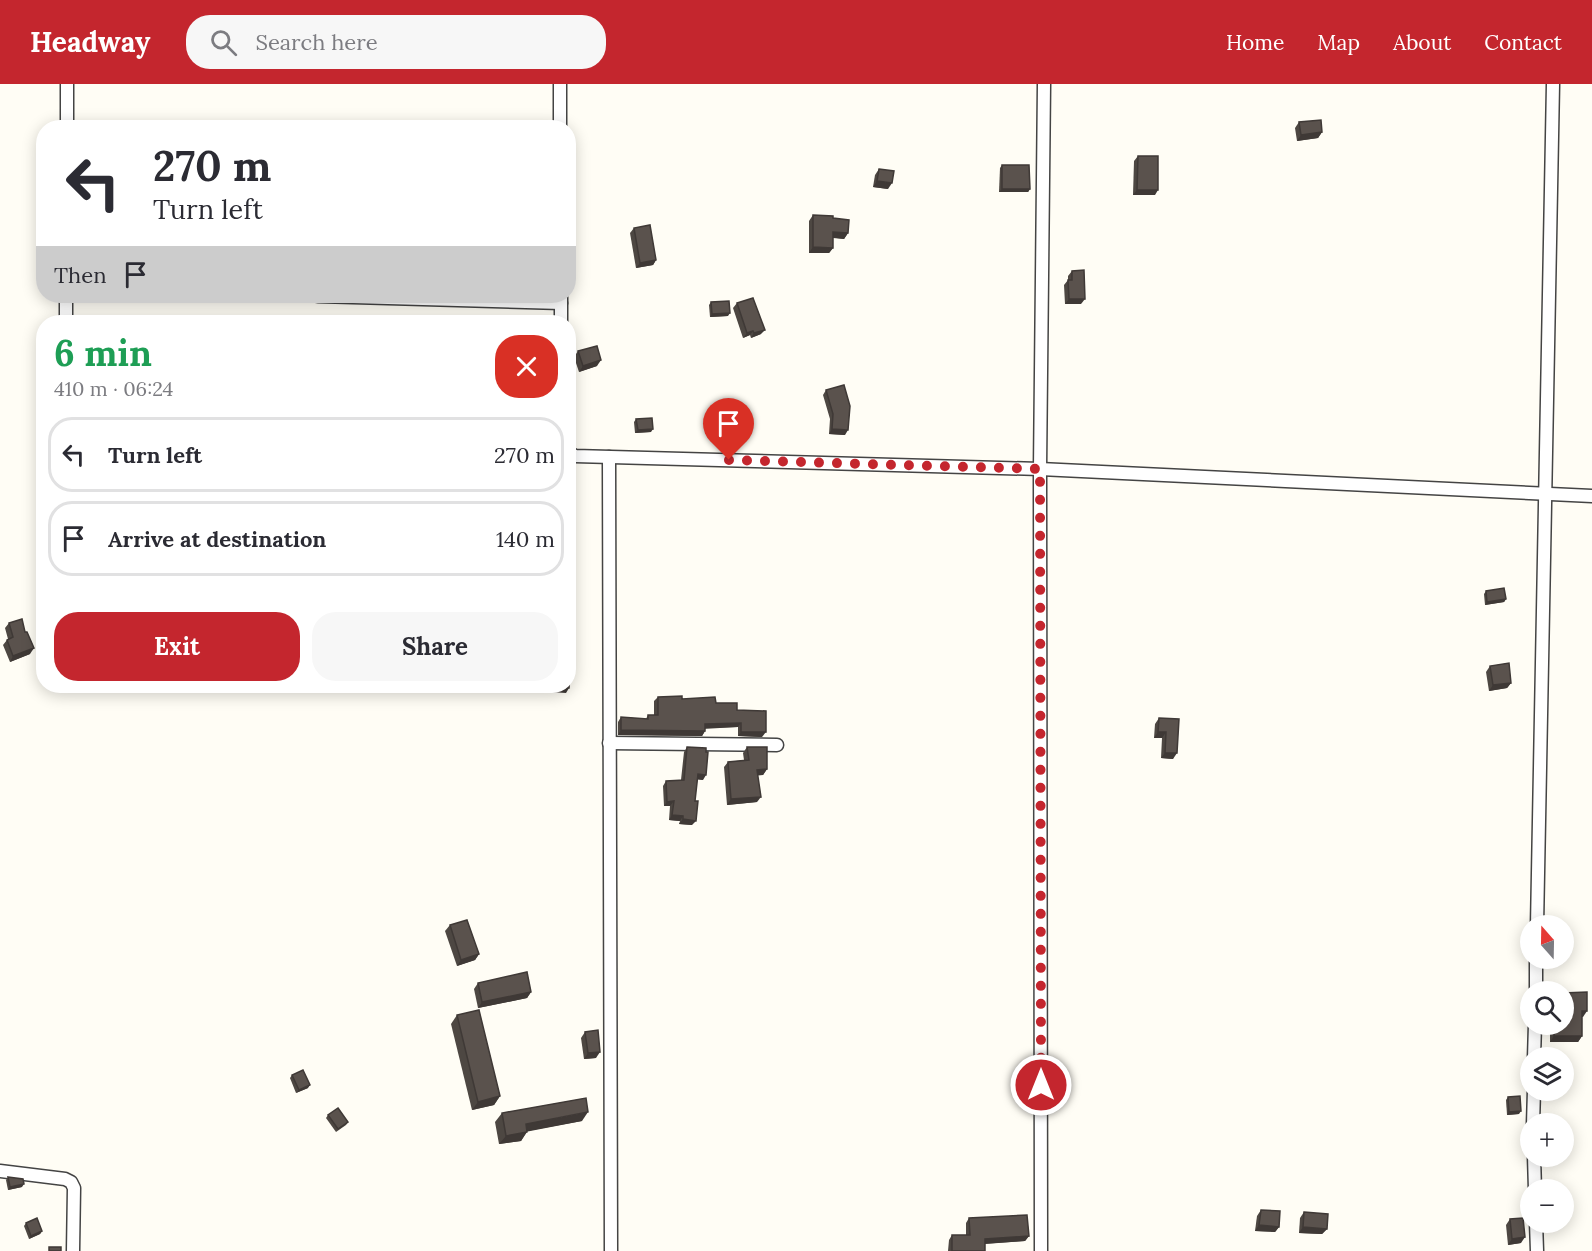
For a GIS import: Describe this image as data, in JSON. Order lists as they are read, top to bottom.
{
  "north": "top",
  "page": {
    "header": "Headway",
    "search": "Search here",
    "nav": [
      "Home",
      "Map",
      "About",
      "Contact"
    ],
    "turn": ["270 m", "Turn left"],
    "then": "Then",
    "heading": ["6 min", "410 m · 06:24"],
    "list": [
      {
        "name": "Turn left",
        "value": "270 m"
      },
      {
        "name": "Arrive at destination",
        "value": "140 m"
      }
    ],
    "buttons": ["Exit", "Share"],
    "map_buttons": ["+", "−"]
  }
}
